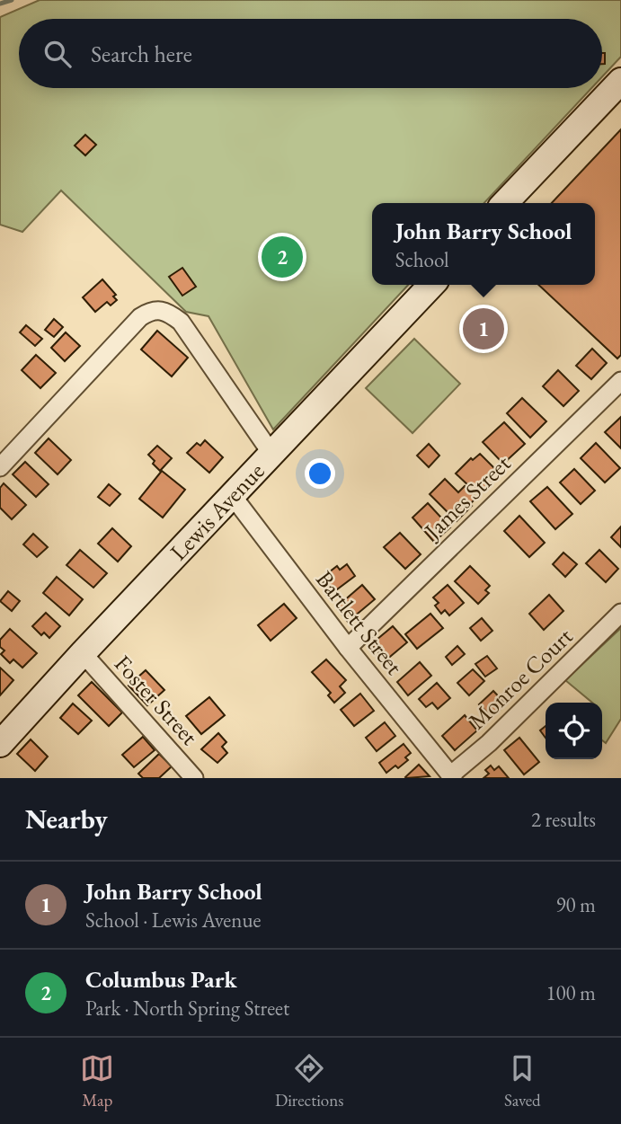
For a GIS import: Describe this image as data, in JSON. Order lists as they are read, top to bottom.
{
  "streets": {
    "main road": ["Lewis Avenue"],
    "street": [
      "James Street",
      "Bartlett Street",
      "Monroe Court",
      "Foster Street"
    ]
  },
  "crossings": [
    ["James Street", "Bartlett Street"],
    ["Lewis Avenue", "Bartlett Street"],
    ["Lewis Avenue", "Foster Street"],
    ["Bartlett Street", "Monroe Court"]
  ],
  "page": {
    "search": "Search here",
    "popup": ["John Barry School", "School"],
    "pins": ["2", "1"],
    "heading": ["Nearby", "2 results"],
    "list": [
      {
        "mark": "1",
        "name": "John Barry School",
        "note": "School · Lewis Avenue",
        "value": "90 m"
      },
      {
        "mark": "2",
        "name": "Columbus Park",
        "note": "Park · North Spring Street",
        "value": "100 m"
      }
    ],
    "nav": ["Map", "Directions", "Saved"]
  }
}
